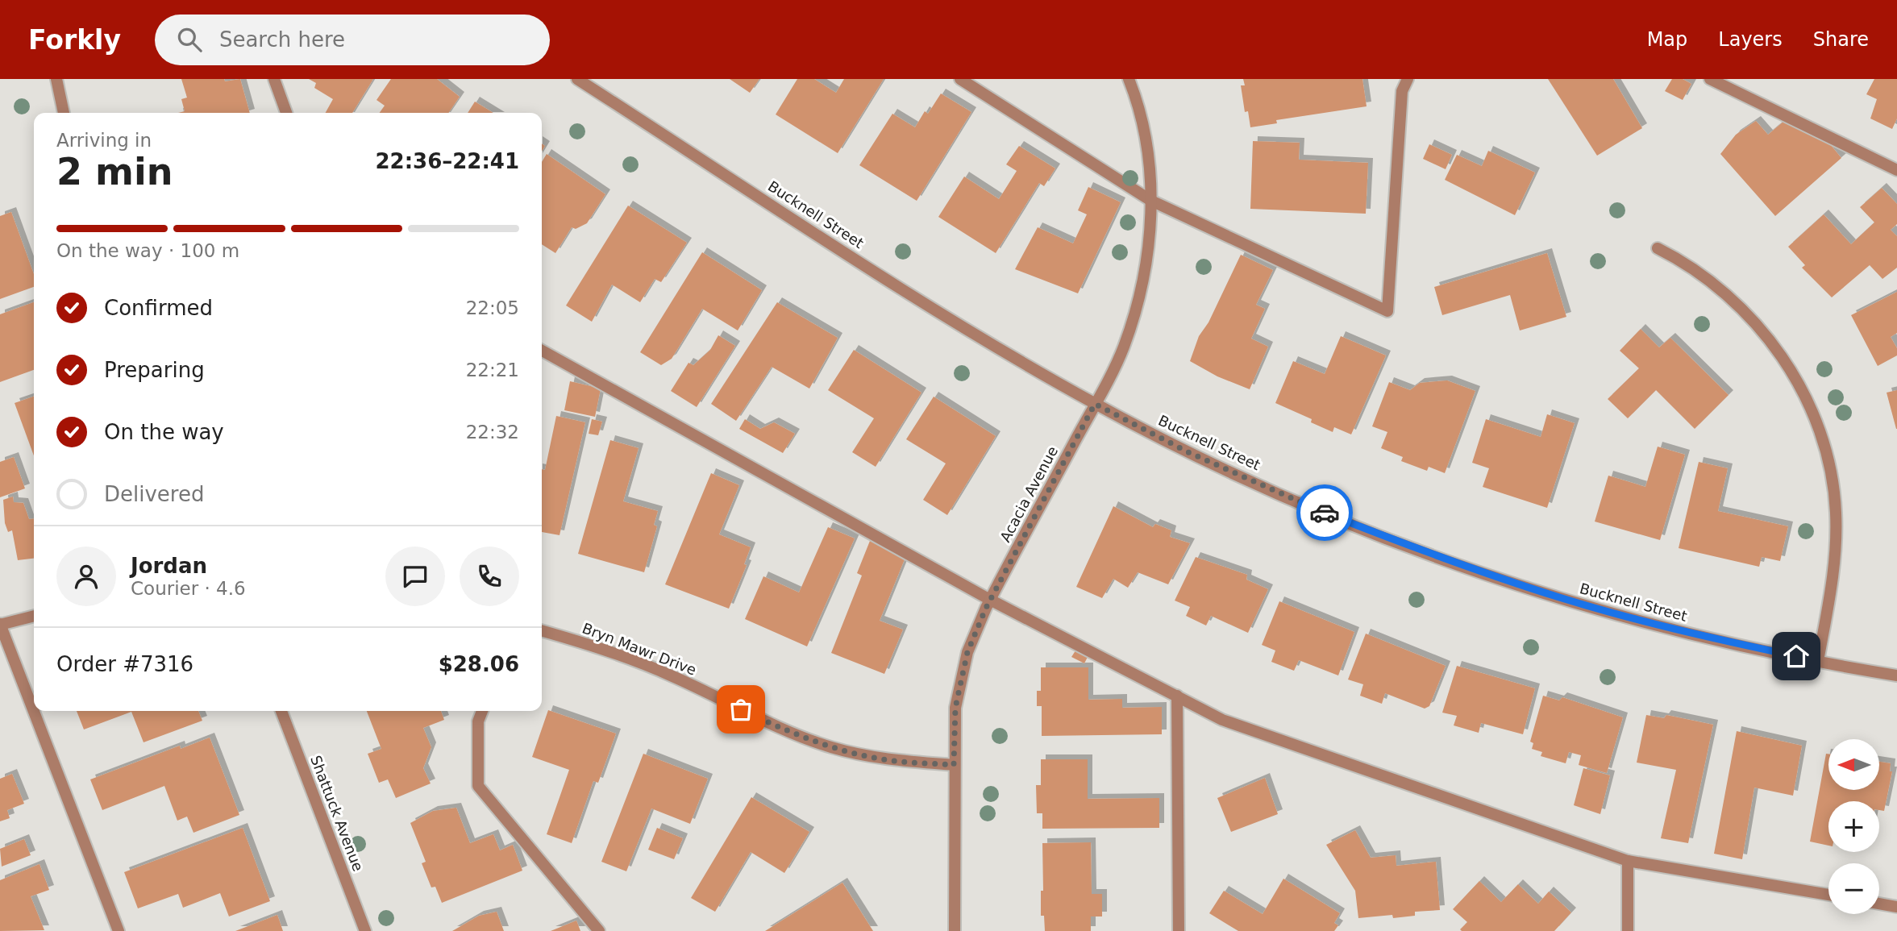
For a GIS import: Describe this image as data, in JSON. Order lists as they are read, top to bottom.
{
  "streets": {
    "street": [
      "Bucknell Street",
      "Acacia Avenue",
      "Bryn Mawr Drive",
      "Shattuck Avenue"
    ]
  },
  "crossings": [
    ["Bucknell Street", "Acacia Avenue"],
    ["Acacia Avenue", "Bryn Mawr Drive"]
  ],
  "north": "left",
  "page": {
    "header": "Forkly",
    "search": "Search here",
    "nav": ["Map", "Layers", "Share"],
    "heading": ["2 min", "Arriving in", "22:36–22:41"],
    "panel": [
      "Jordan",
      "Courier · 4.6",
      "Order #7316",
      "$28.06"
    ],
    "bar": "On the way · 100 m",
    "list": [
      ["Confirmed", "22:05"],
      ["Preparing", "22:21"],
      ["On the way", "22:32"],
      "Delivered"
    ],
    "map_buttons": ["+", "−"]
  }
}
